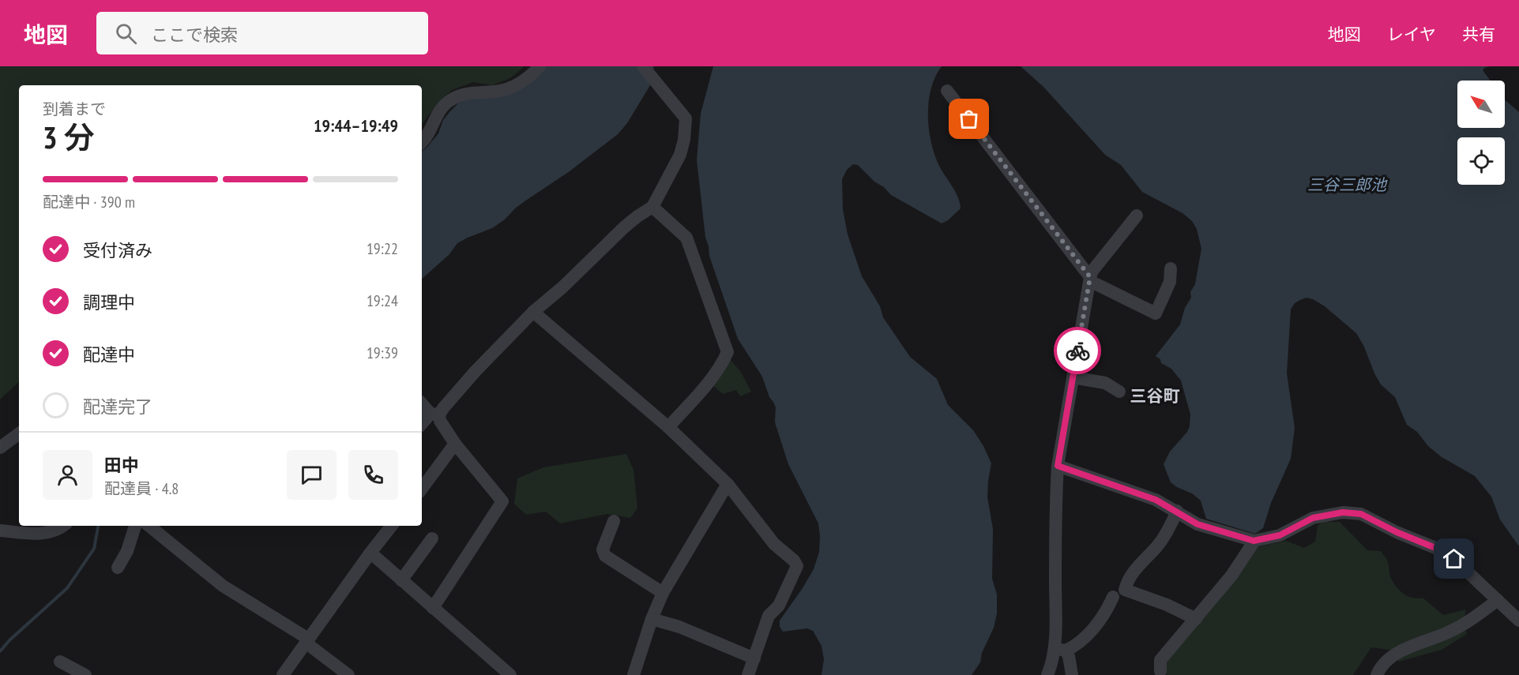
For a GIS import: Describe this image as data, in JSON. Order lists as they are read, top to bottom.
{
  "districts": ["三谷町"],
  "water": ["三谷三郎池"],
  "north": "top left",
  "page": {
    "header": "地図",
    "search": "ここで検索",
    "nav": ["地図", "レイヤ", "共有"],
    "heading": ["3 分", "到着まで", "19:44–19:49"],
    "panel": ["田中", "配達員 · 4.8"],
    "bar": "配達中 · 390 m",
    "list": [
      ["受付済み", "19:22"],
      ["調理中", "19:24"],
      ["配達中", "19:39"],
      "配達完了"
    ]
  }
}
